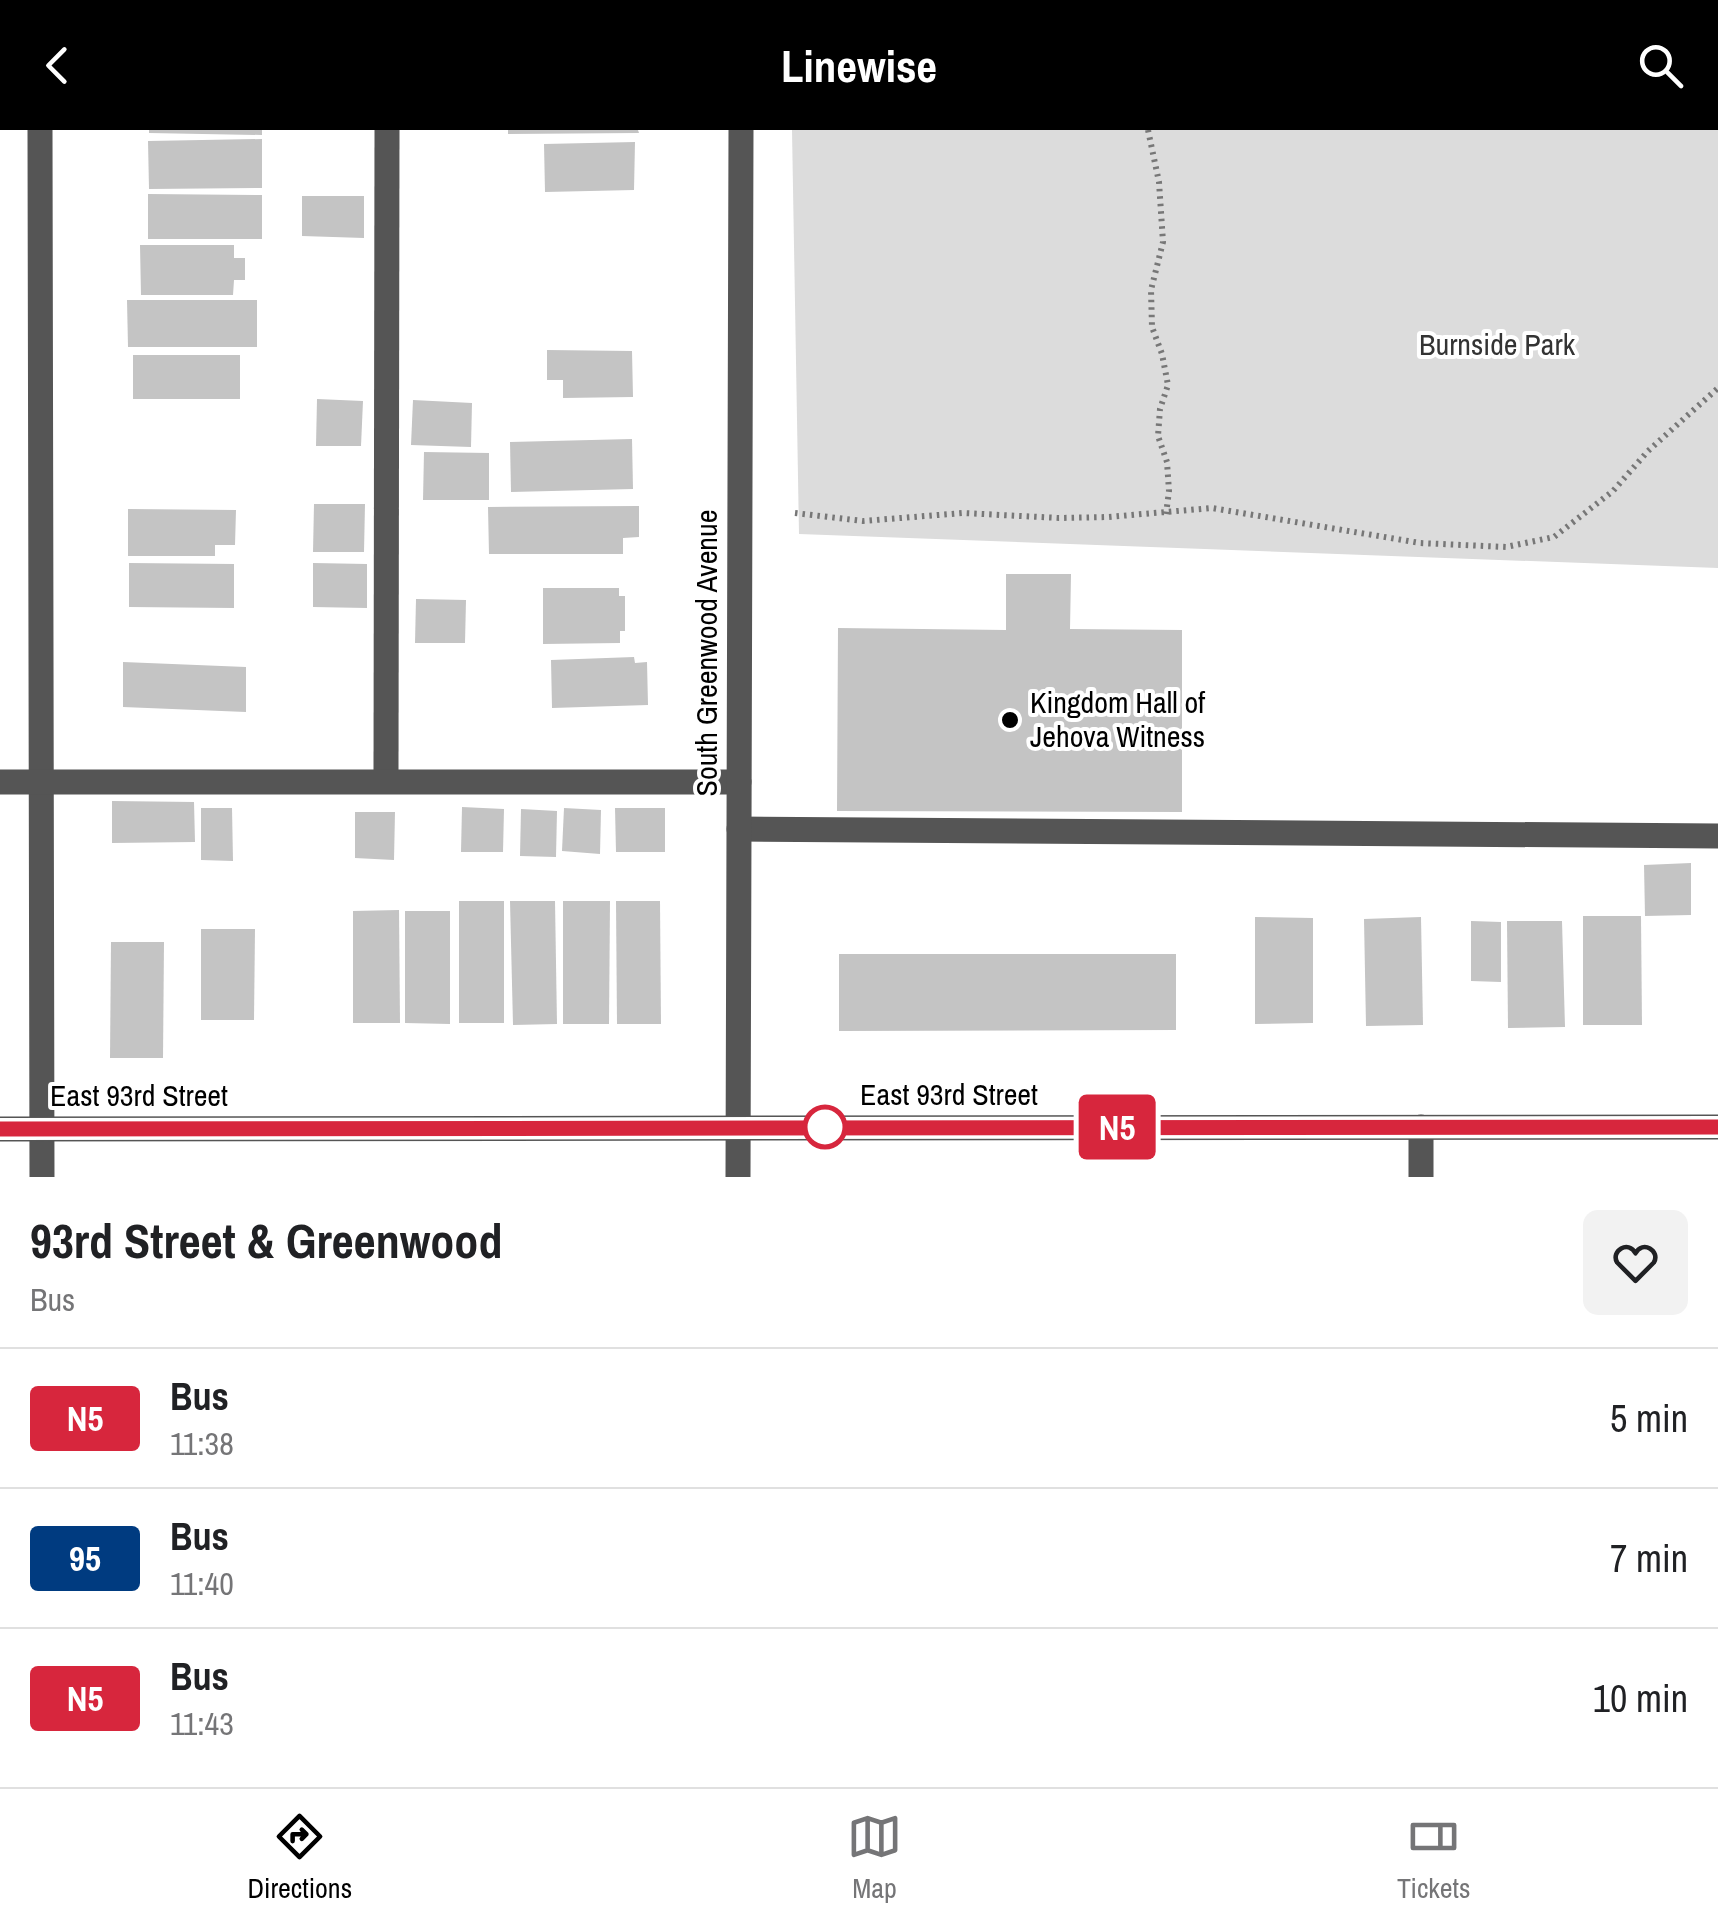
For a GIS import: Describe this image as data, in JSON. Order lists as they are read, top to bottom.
{
  "streets": {
    "street": ["South Greenwood Avenue", "East 93rd Street"]
  },
  "crossings": [
    ["South Greenwood Avenue", "East 93rd Street"]
  ],
  "parks": ["Burnside Park"],
  "places": ["Kingdom Hall of Jehova Witness"],
  "lines": ["bus line N5"],
  "page": {
    "header": "Linewise",
    "on_map": "N5",
    "heading": ["93rd Street & Greenwood", "Bus"],
    "list": [
      {
        "mark": "N5",
        "name": "Bus",
        "note": "11:38",
        "value": "5 min"
      },
      {
        "mark": "95",
        "name": "Bus",
        "note": "11:40",
        "value": "7 min"
      },
      {
        "mark": "N5",
        "name": "Bus",
        "note": "11:43",
        "value": "10 min"
      }
    ],
    "tabs": ["Directions", "Map", "Tickets"]
  }
}
